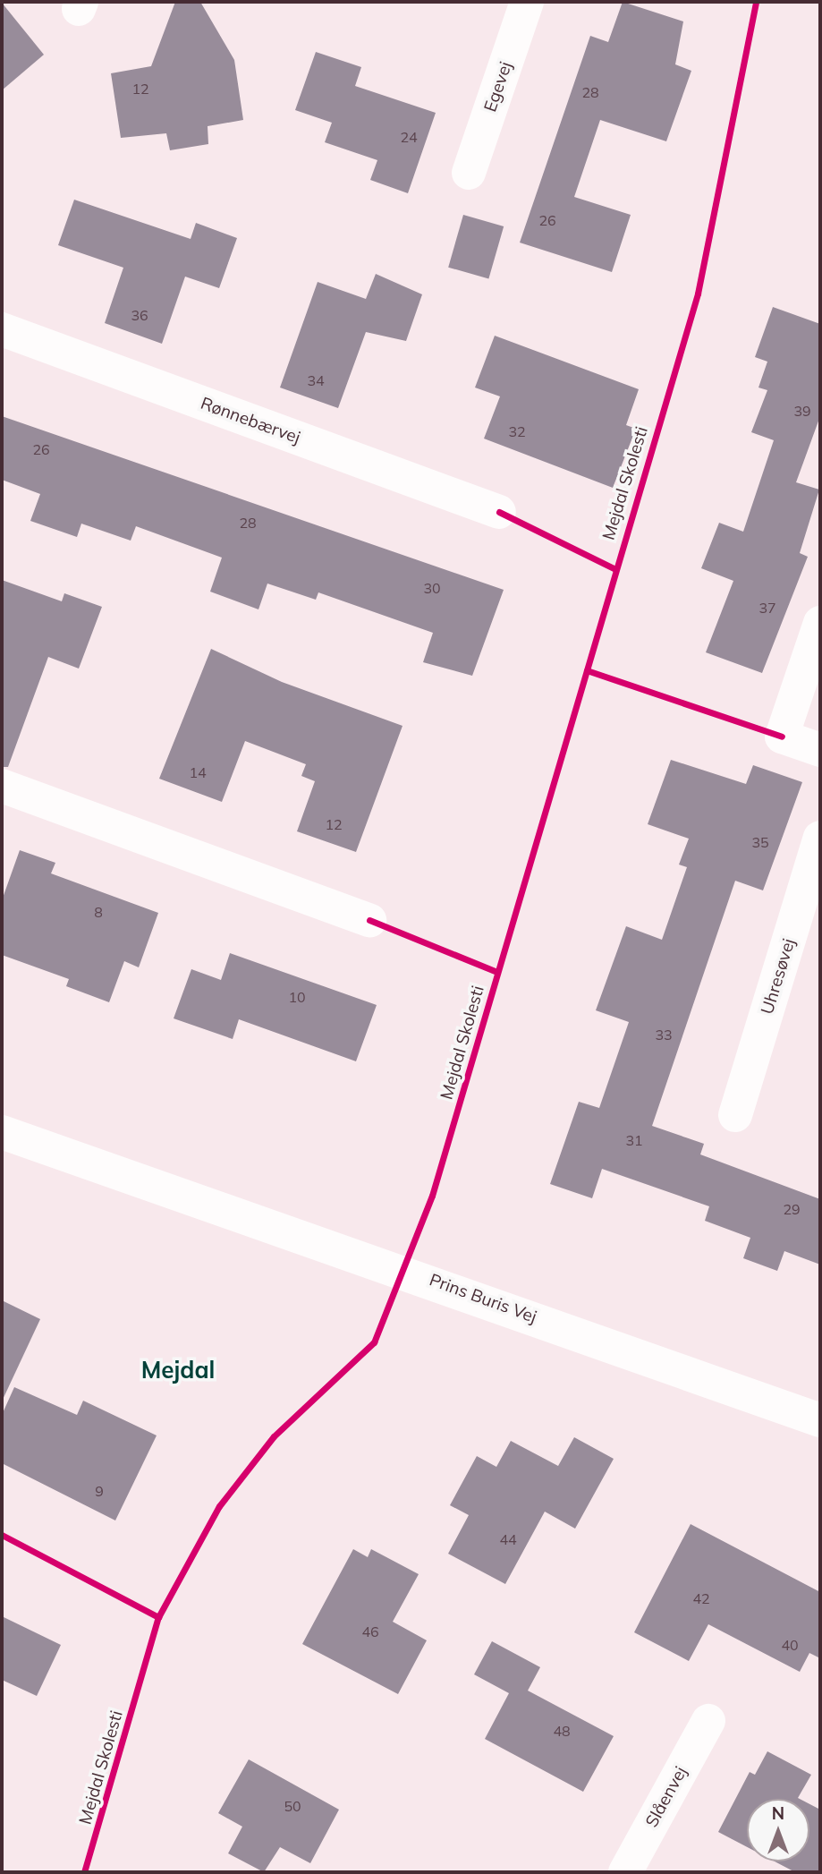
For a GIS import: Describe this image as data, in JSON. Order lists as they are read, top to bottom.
{
  "streets": {
    "street": [
      "Egevej",
      "Rønnebærvej",
      "Uhresøvej",
      "Prins Buris Vej",
      "Slåenvej"
    ],
    "cycle path": ["Mejdal Skolesti"]
  },
  "districts": ["Mejdal"],
  "house_numbers": [
    "12",
    "28",
    "24",
    "26",
    "36",
    "34",
    "39",
    "32",
    "26",
    "28",
    "30",
    "37",
    "14",
    "12",
    "35",
    "8",
    "10",
    "33",
    "31",
    "29",
    "9",
    "44",
    "42",
    "46",
    "40",
    "48",
    "50"
  ],
  "north": "top"
}
